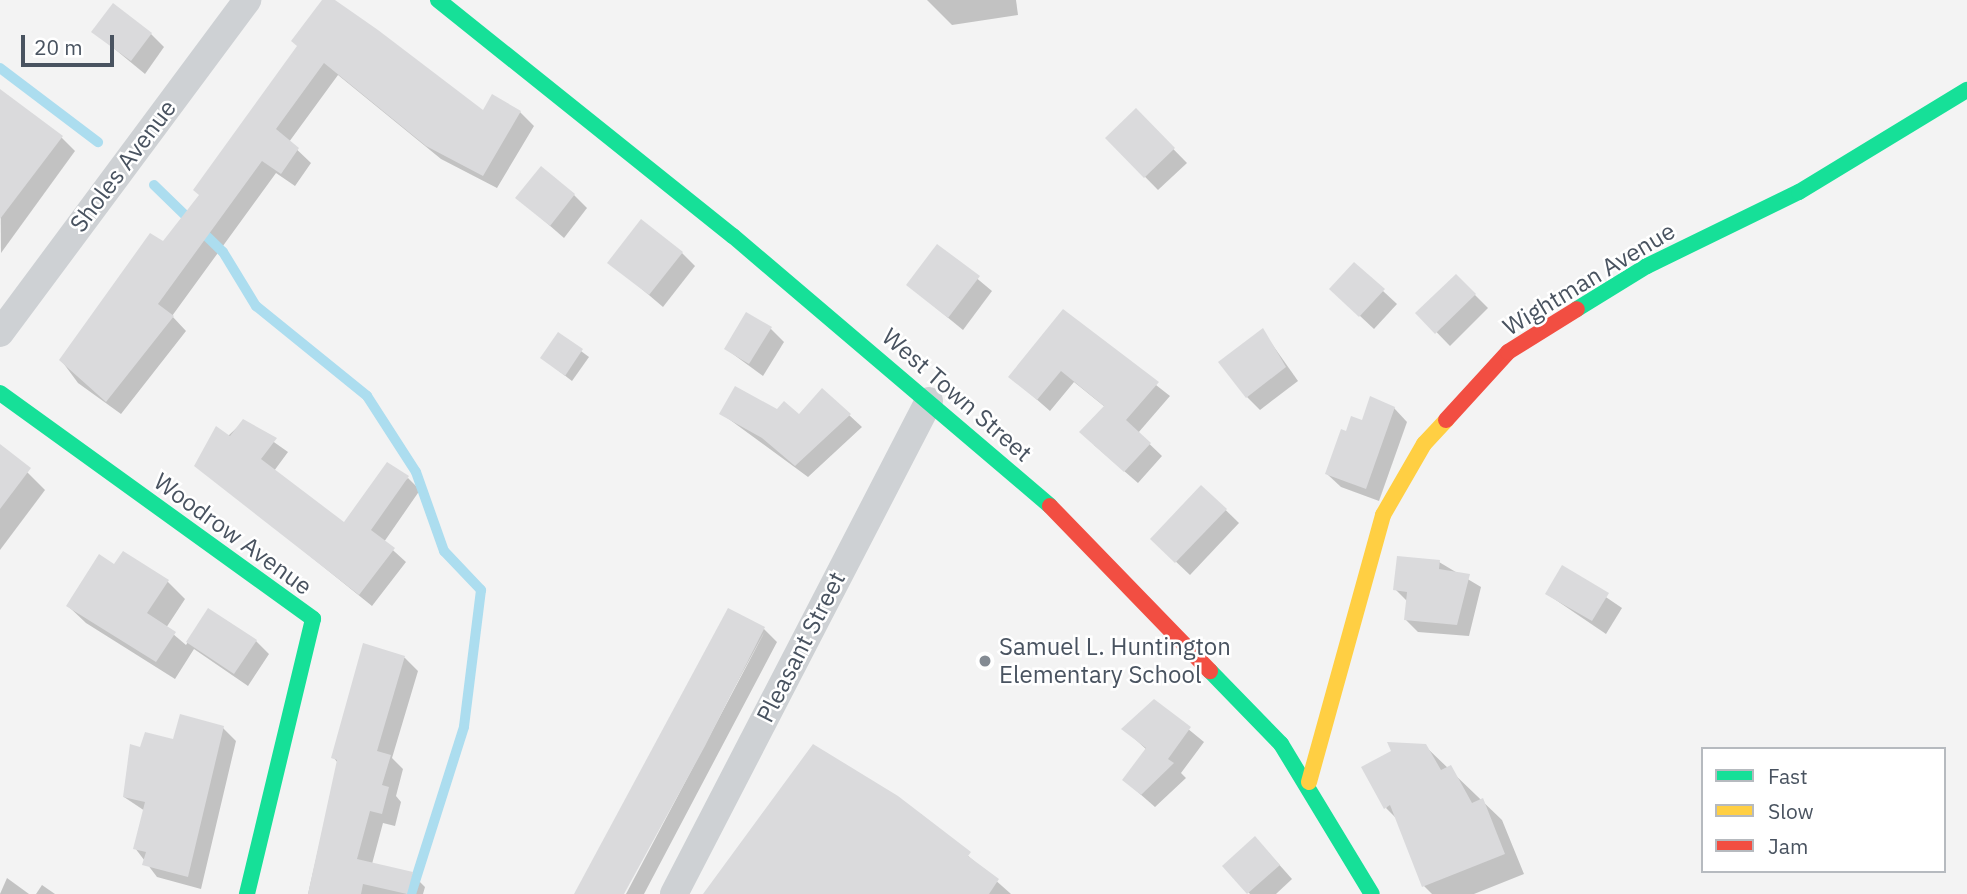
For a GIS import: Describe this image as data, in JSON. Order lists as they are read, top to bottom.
{
  "streets": {
    "street": [
      "Sholes Avenue",
      "Wightman Avenue",
      "West Town Street",
      "Woodrow Avenue",
      "Pleasant Street"
    ]
  },
  "crossings": [
    ["Wightman Avenue", "West Town Street"],
    ["West Town Street", "Pleasant Street"]
  ],
  "places": ["Samuel L. Huntington Elementary School"],
  "legend": ["Fast", "Slow", "Jam"],
  "scale_bar": "20 m"
}
